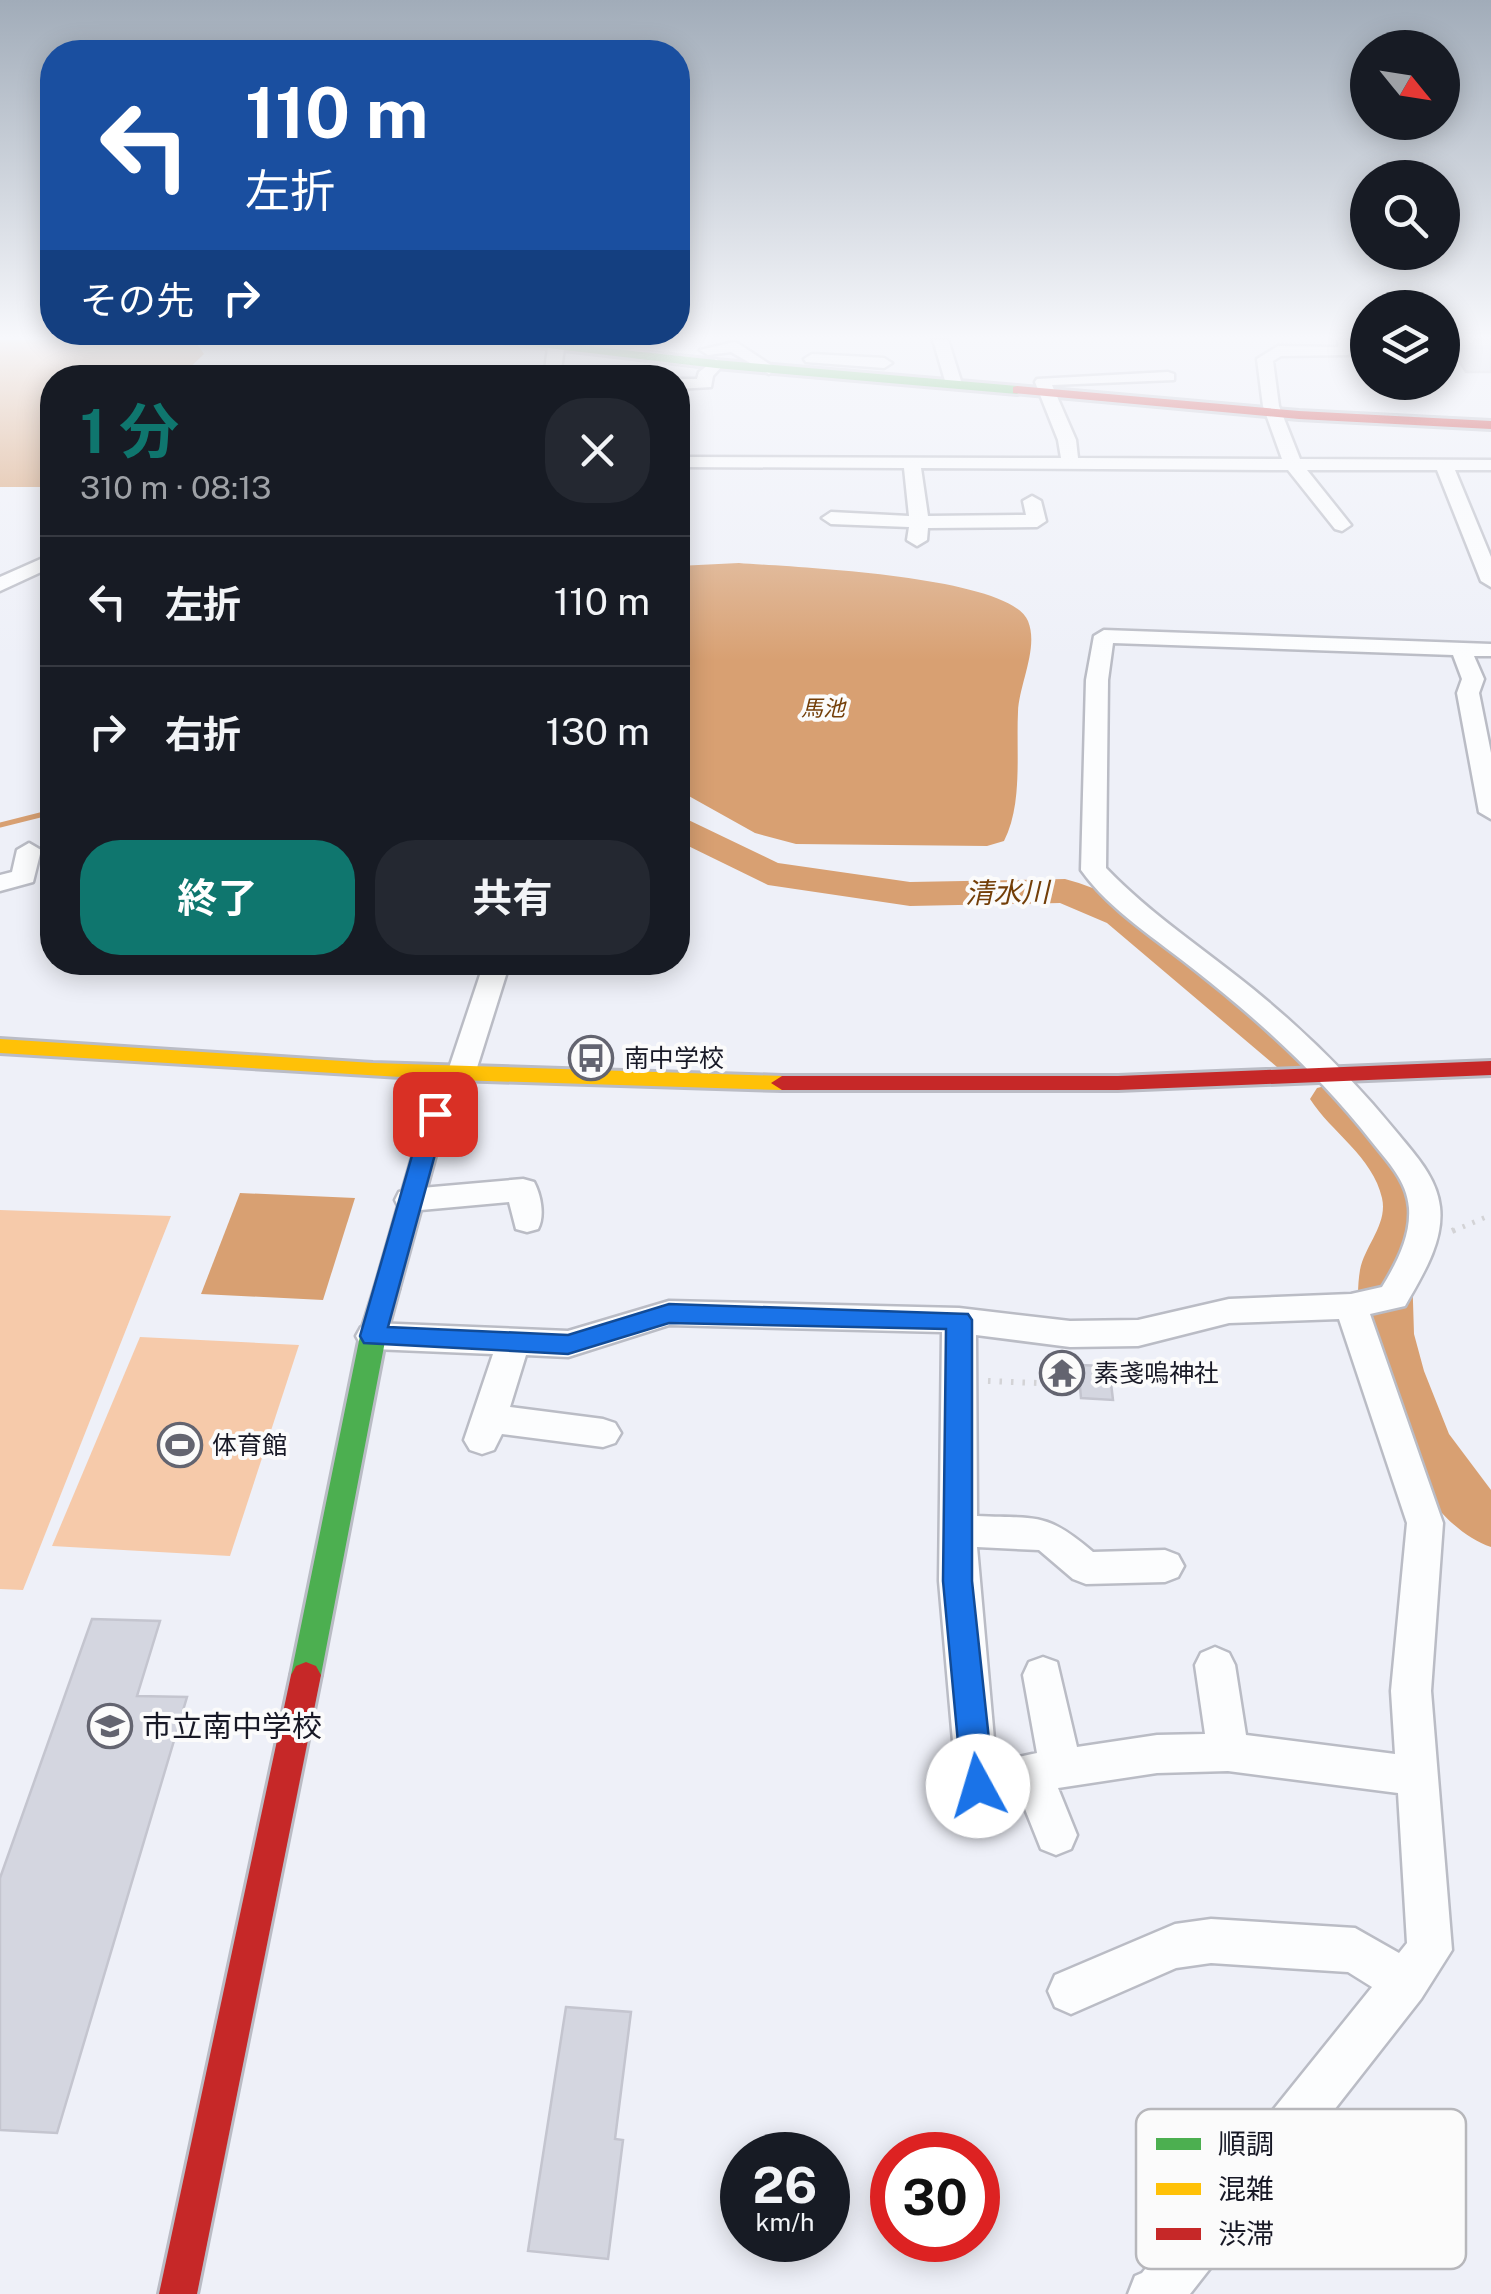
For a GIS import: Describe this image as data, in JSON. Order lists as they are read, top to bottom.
{
  "water": ["馬池", "清水川"],
  "places": {
    "bus stop": ["南中学校"],
    "temple": ["素戔嗚神社"],
    "sports": ["体育館"],
    "school or university": ["市立南中学校"]
  },
  "legend": ["順調", "混雑", "渋滞"],
  "north": "bottom right",
  "page": {
    "turn": ["110 m", "左折"],
    "then": "その先",
    "heading": ["1 分", "310 m · 08:13"],
    "list": [
      {
        "name": "左折",
        "value": "110 m"
      },
      {
        "name": "右折",
        "value": "130 m"
      }
    ],
    "buttons": ["終了", "共有"],
    "speed": "26 km/h",
    "limit": "30"
  }
}
